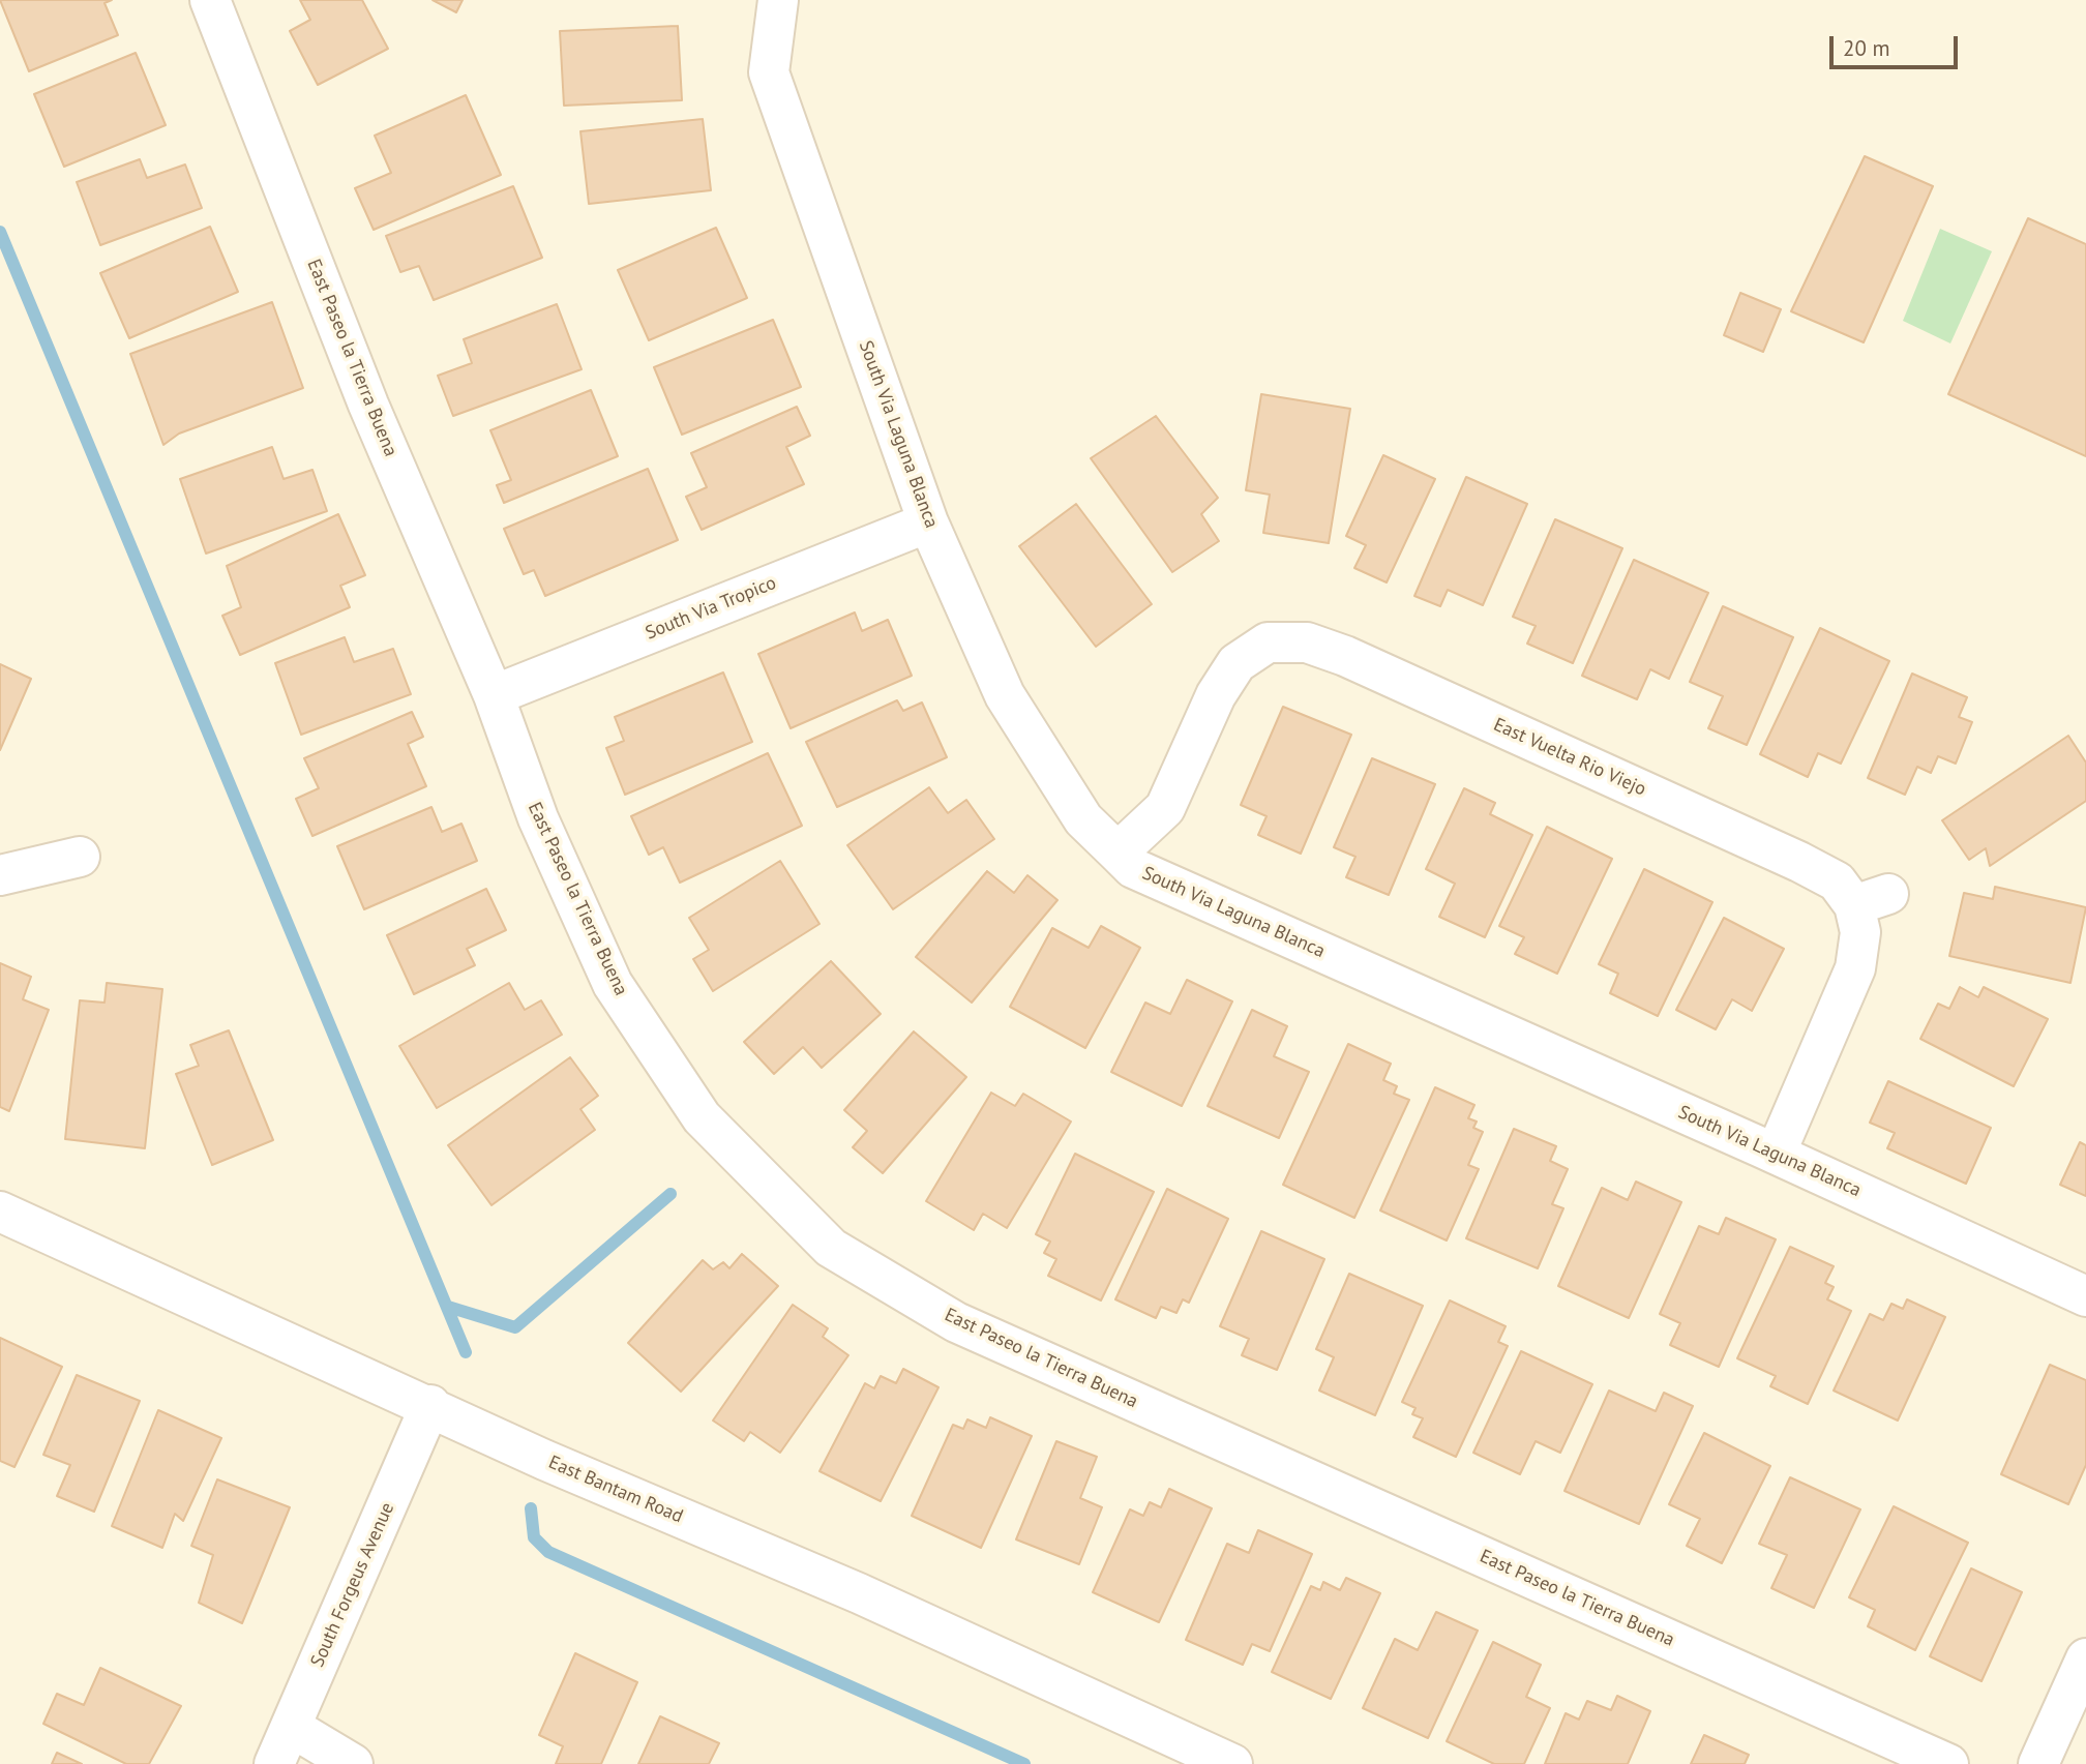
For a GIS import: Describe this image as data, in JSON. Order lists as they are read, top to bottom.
{
  "streets": {
    "street": [
      "East Paseo la Tierra Buena",
      "South Via Laguna Blanca",
      "South Via Tropico",
      "East Vuelta Rio Viejo",
      "East Bantam Road",
      "South Forgeus Avenue"
    ]
  },
  "crossings": [
    ["East Paseo la Tierra Buena", "South Via Tropico"],
    ["South Via Laguna Blanca", "South Via Tropico"],
    ["South Via Laguna Blanca", "East Vuelta Rio Viejo"],
    ["East Bantam Road", "South Forgeus Avenue"]
  ],
  "scale_bar": "20 m"
}
